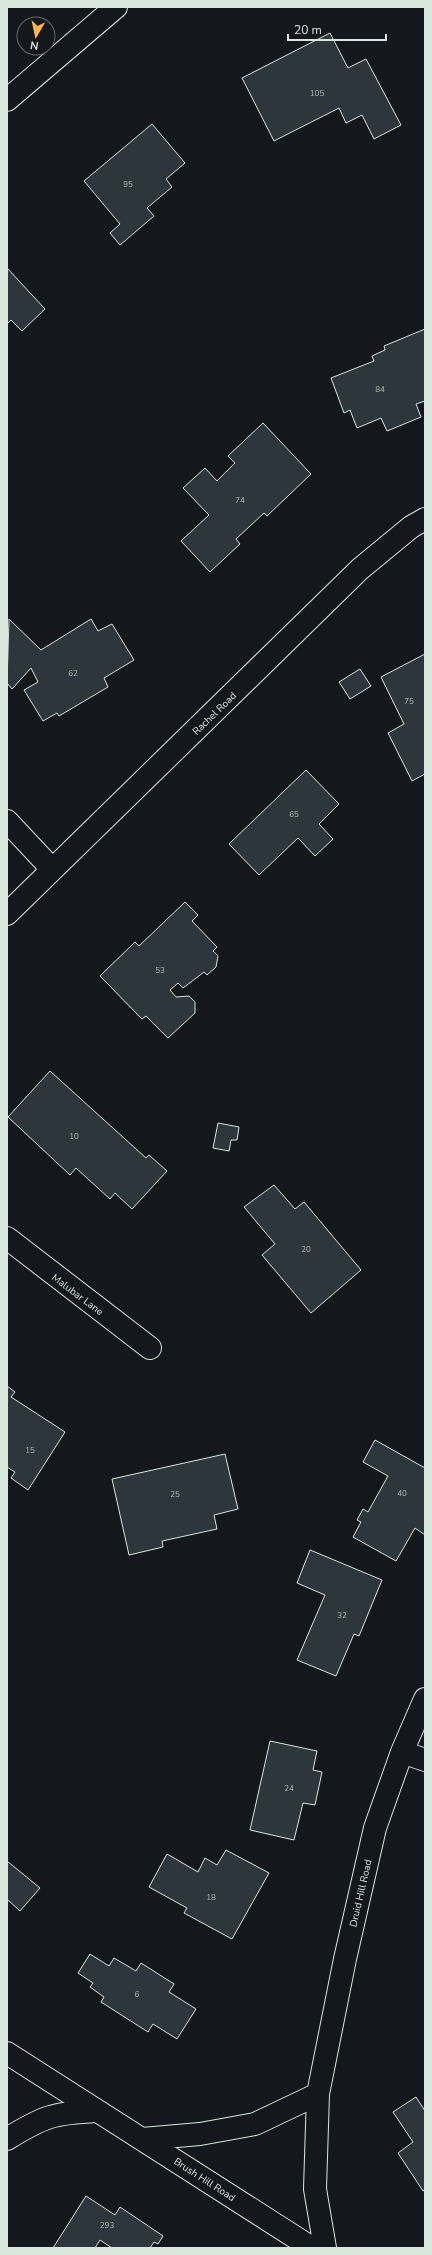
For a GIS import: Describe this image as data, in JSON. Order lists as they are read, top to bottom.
{
  "streets": {
    "street": [
      "Rachel Road",
      "Malubar Lane",
      "Druid Hill Road",
      "Brush Hill Road"
    ]
  },
  "house_numbers": [
    "105",
    "95",
    "84",
    "74",
    "62",
    "75",
    "65",
    "53",
    "10",
    "20",
    "15",
    "40",
    "25",
    "32",
    "24",
    "18",
    "6",
    "293"
  ],
  "scale_bar": "20 m",
  "north": "bottom"
}
